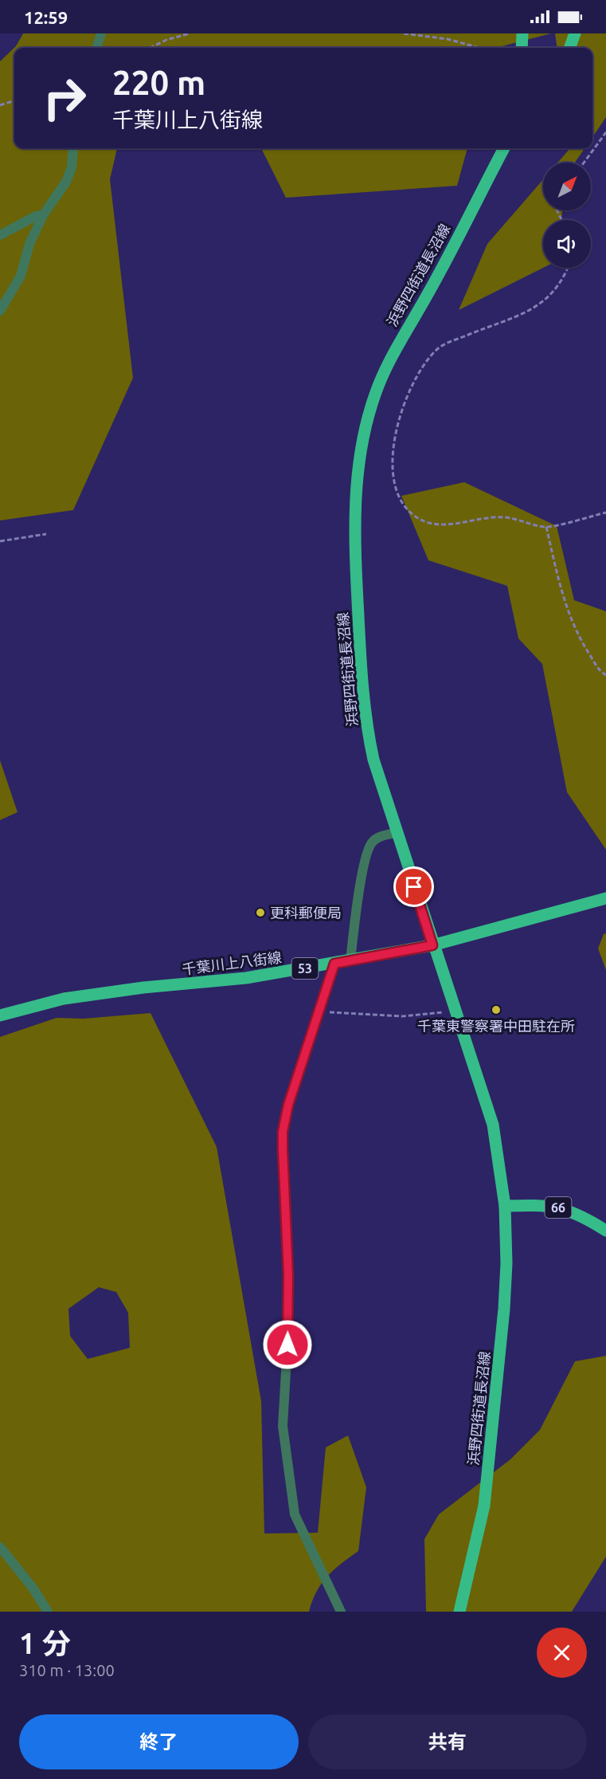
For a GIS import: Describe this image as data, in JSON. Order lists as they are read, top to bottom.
{
  "streets": {
    "main road": [
      "浜野四街道長沼線",
      "千葉川上八街線",
      "53",
      "66"
    ]
  },
  "crossings": [
    ["浜野四街道長沼線", "千葉川上八街線"],
    ["浜野四街道長沼線", "66"]
  ],
  "places": ["更科郵便局", "千葉東警察署中田駐在所"],
  "north": "top right",
  "page": {
    "status": "12:59",
    "turn": ["220 m", "千葉川上八街線"],
    "heading": ["1 分", "310 m · 13:00"],
    "buttons": ["終了", "共有"]
  }
}
